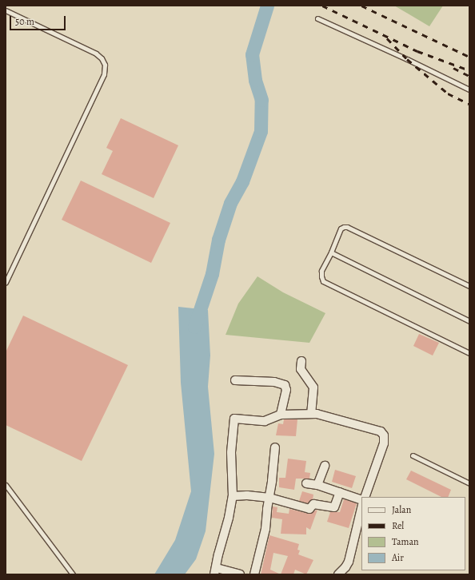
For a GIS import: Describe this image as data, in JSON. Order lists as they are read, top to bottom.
{
  "legend": [
    "Jalan",
    "Rel",
    "Taman",
    "Air"
  ],
  "scale_bar": "50 m"
}
